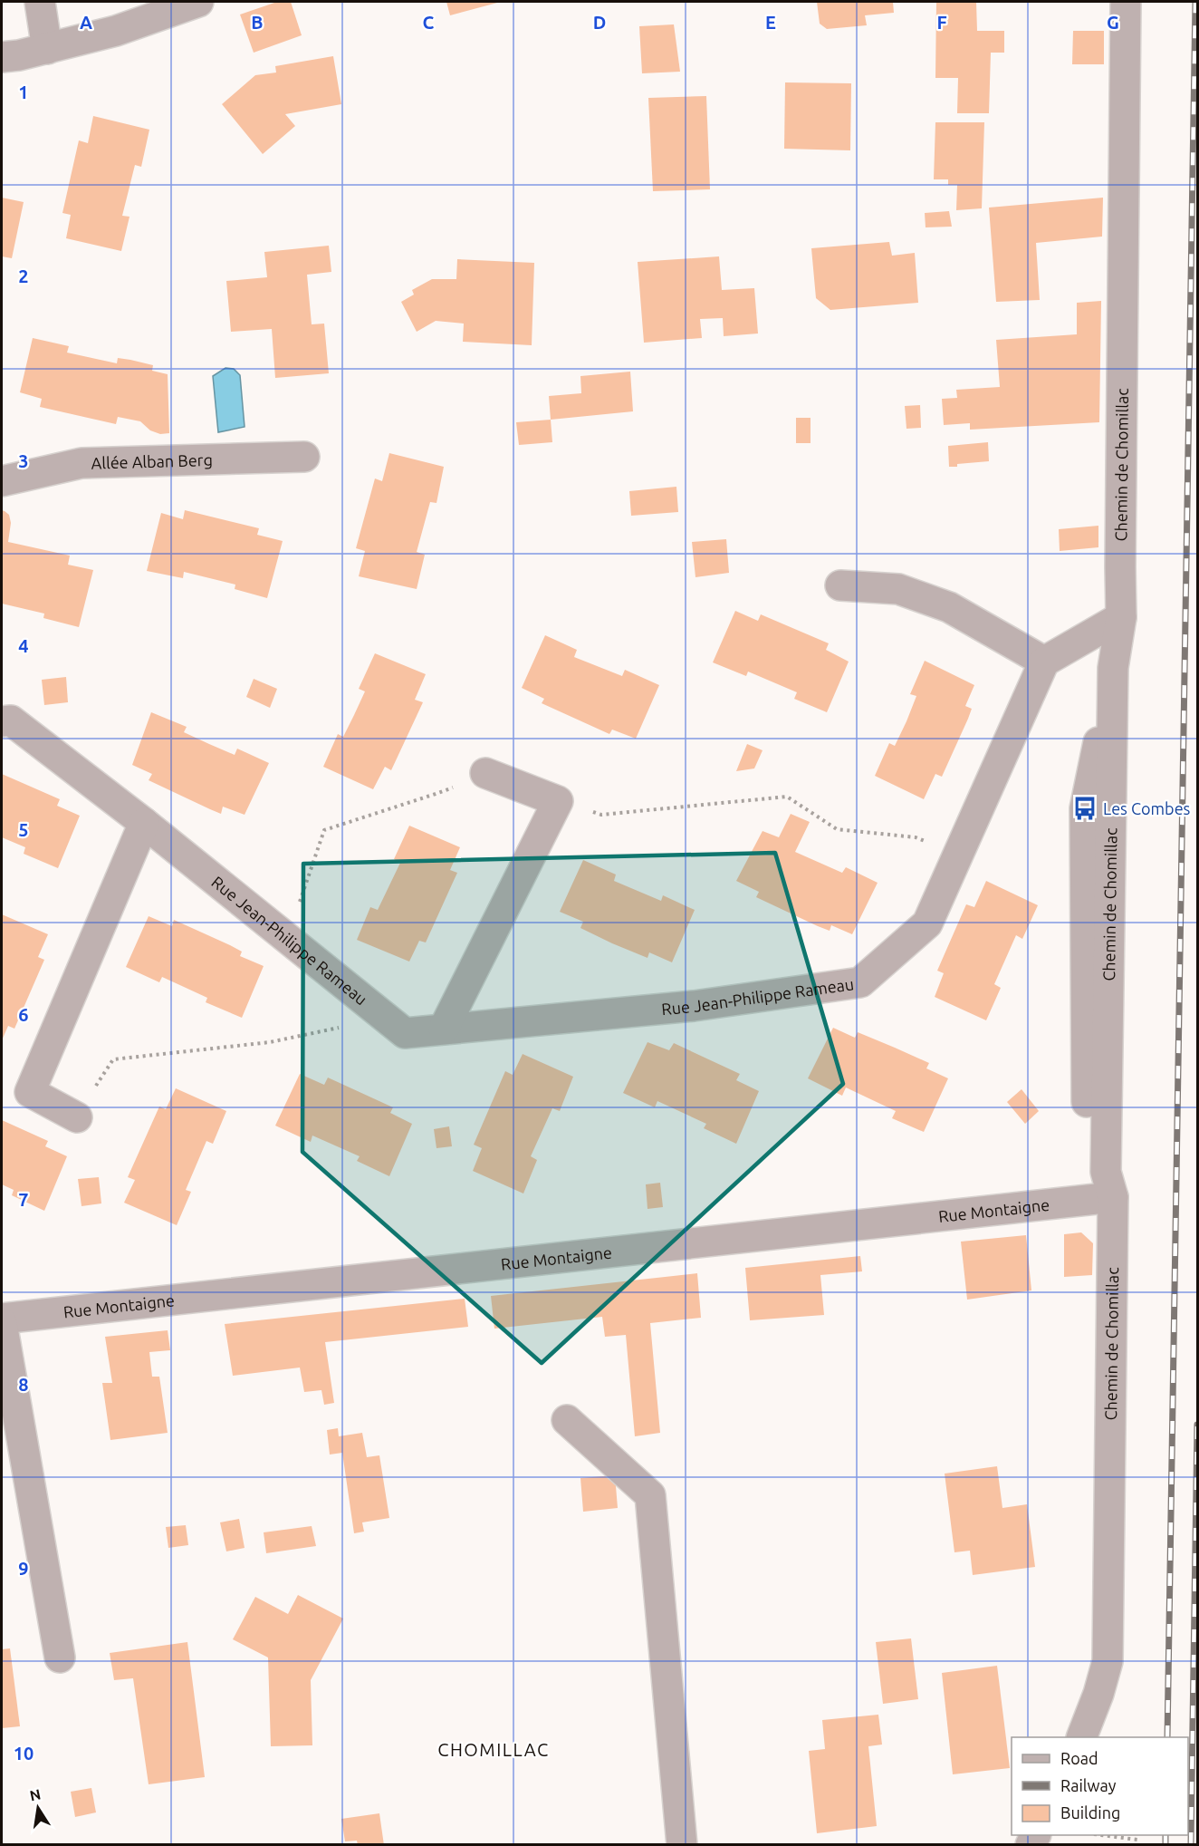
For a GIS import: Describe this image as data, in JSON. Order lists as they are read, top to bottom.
{
  "streets": {
    "street": [
      "Allée Alban Berg",
      "Chemin de Chomillac",
      "Rue Jean-Philippe Rameau",
      "Rue Montaigne"
    ]
  },
  "crossings": [
    ["Chemin de Chomillac", "Rue Montaigne"]
  ],
  "districts": ["CHOMILLAC"],
  "places": {
    "bus stop": ["Les Combes"]
  },
  "legend": ["Road", "Railway", "Building"],
  "north": "top",
  "grid": {
    "columns": [
      "A",
      "B",
      "C",
      "D",
      "E",
      "F",
      "G"
    ],
    "rows": [
      "1",
      "2",
      "3",
      "4",
      "5",
      "6",
      "7",
      "8",
      "9",
      "10"
    ]
  }
}
